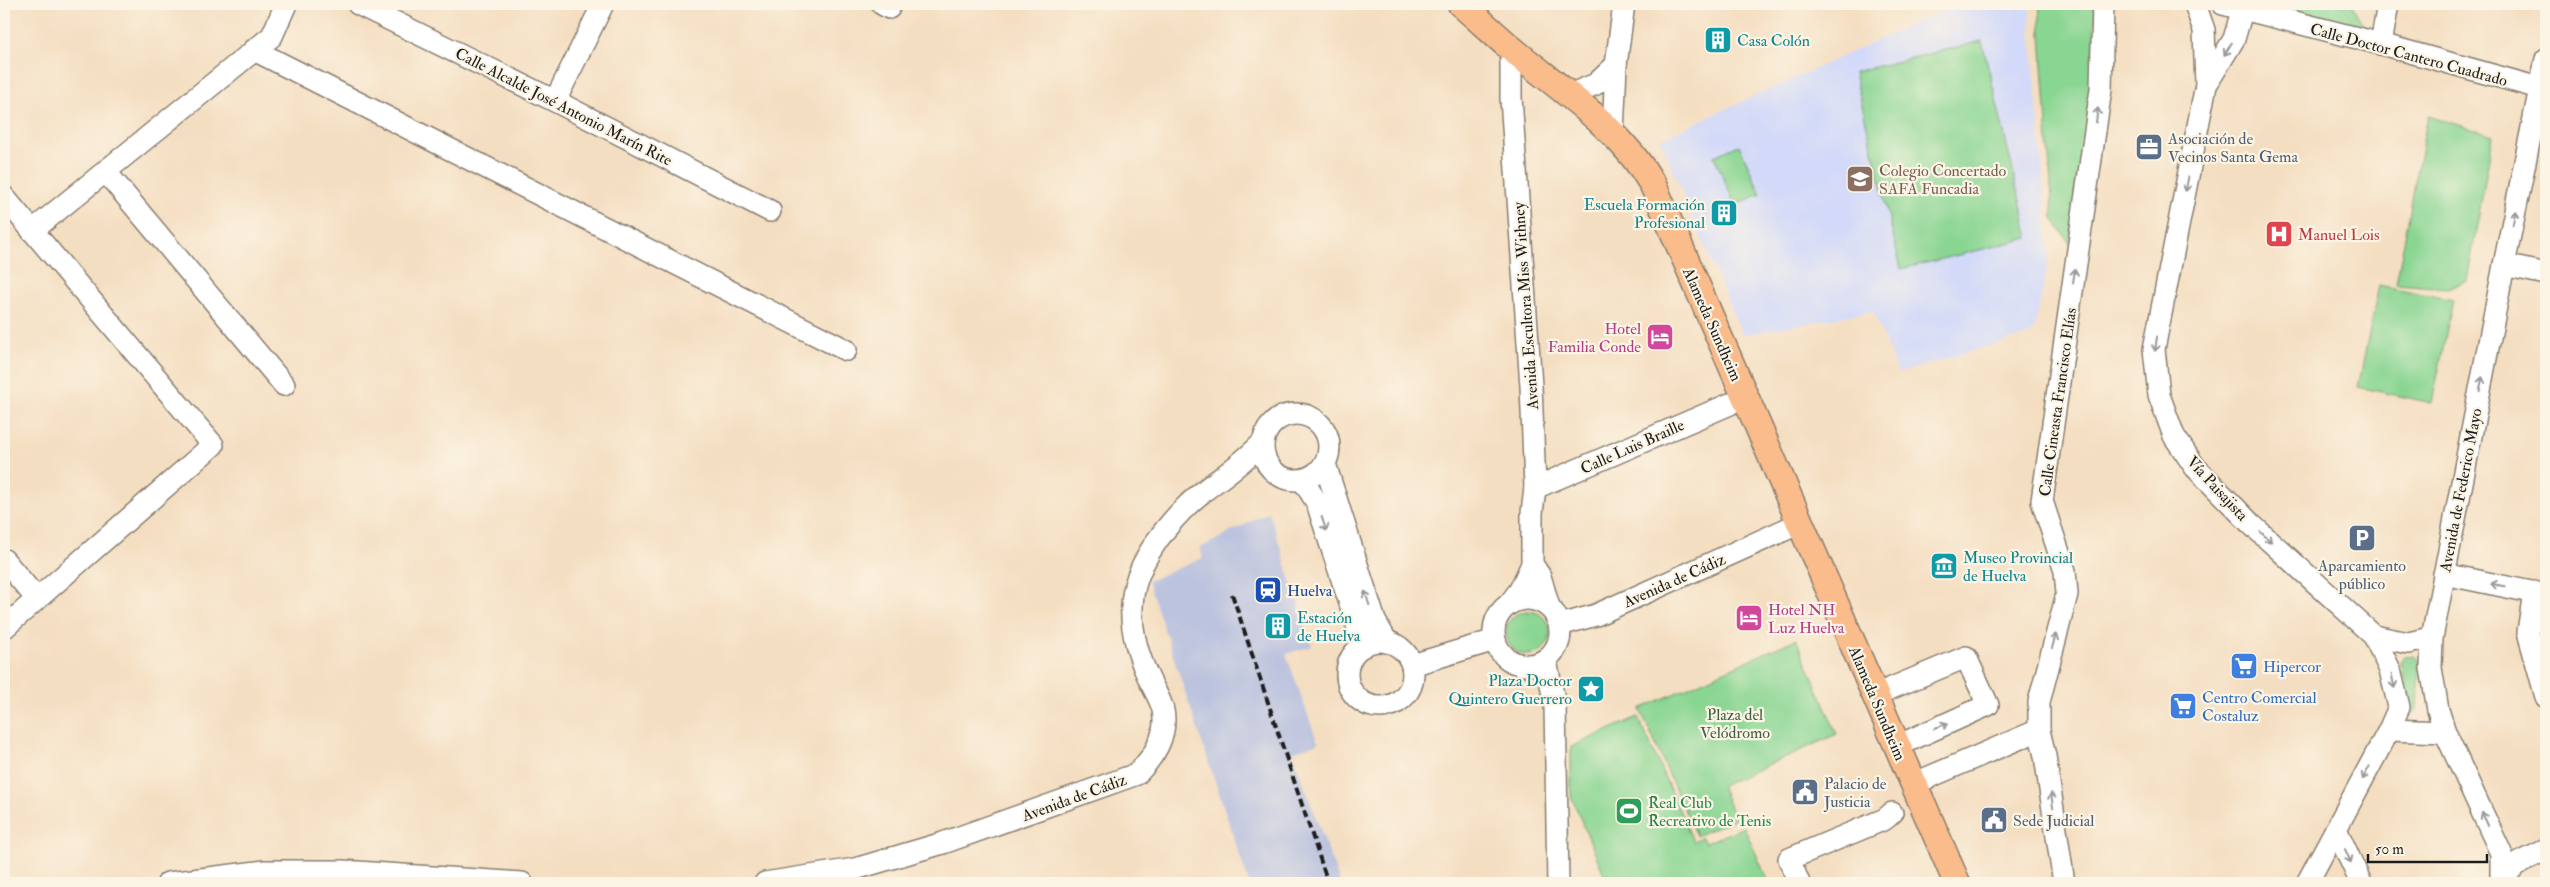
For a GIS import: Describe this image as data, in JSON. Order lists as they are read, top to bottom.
{
  "streets": {
    "main road": ["Alameda Sundheim"],
    "street": [
      "Calle Doctor Cantero Cuadrado",
      "Calle Alcalde José Antonio Marín Rite",
      "Avenida Escultora Miss Withney",
      "Calle Cineasta Francisco Elías",
      "Calle Luis Braille",
      "Vía Paisajista",
      "Avenida de Federico Mayo",
      "Avenida de Cádiz"
    ]
  },
  "crossings": [
    ["Calle Doctor Cantero Cuadrado", "Avenida de Federico Mayo"],
    ["Avenida Escultora Miss Withney", "Alameda Sundheim"],
    ["Avenida Escultora Miss Withney", "Calle Luis Braille"],
    ["Avenida Escultora Miss Withney", "Avenida de Cádiz"],
    ["Alameda Sundheim", "Calle Luis Braille"],
    ["Alameda Sundheim", "Avenida de Cádiz"]
  ],
  "one_way": ["Calle Cineasta Francisco Elías", "Vía Paisajista", "Avenida de Federico Mayo"],
  "parks": ["Plaza del Velódromo"],
  "places": {
    "building": ["Casa Colón", "Escuela Formación Profesional", "Estación de Huelva"],
    "office": ["Asociación de Vecinos Santa Gema"],
    "school or university": ["Colegio Concertado SAFA Funcadia"],
    "hospital": ["Manuel Lois"],
    "hotel": ["Hotel Familia Conde", "Hotel NH Luz Huelva"],
    "parking": ["Aparcamiento público"],
    "museum": ["Museo Provincial de Huelva"],
    "station": ["Huelva"],
    "supermarket": ["Hipercor", "Centro Comercial Costaluz"],
    "place": ["Plaza Doctor Quintero Guerrero"],
    "public building": ["Palacio de Justicia", "Sede Judicial"],
    "sports": ["Real Club Recreativo de Tenis"]
  },
  "scale_bar": "50 m"
}
